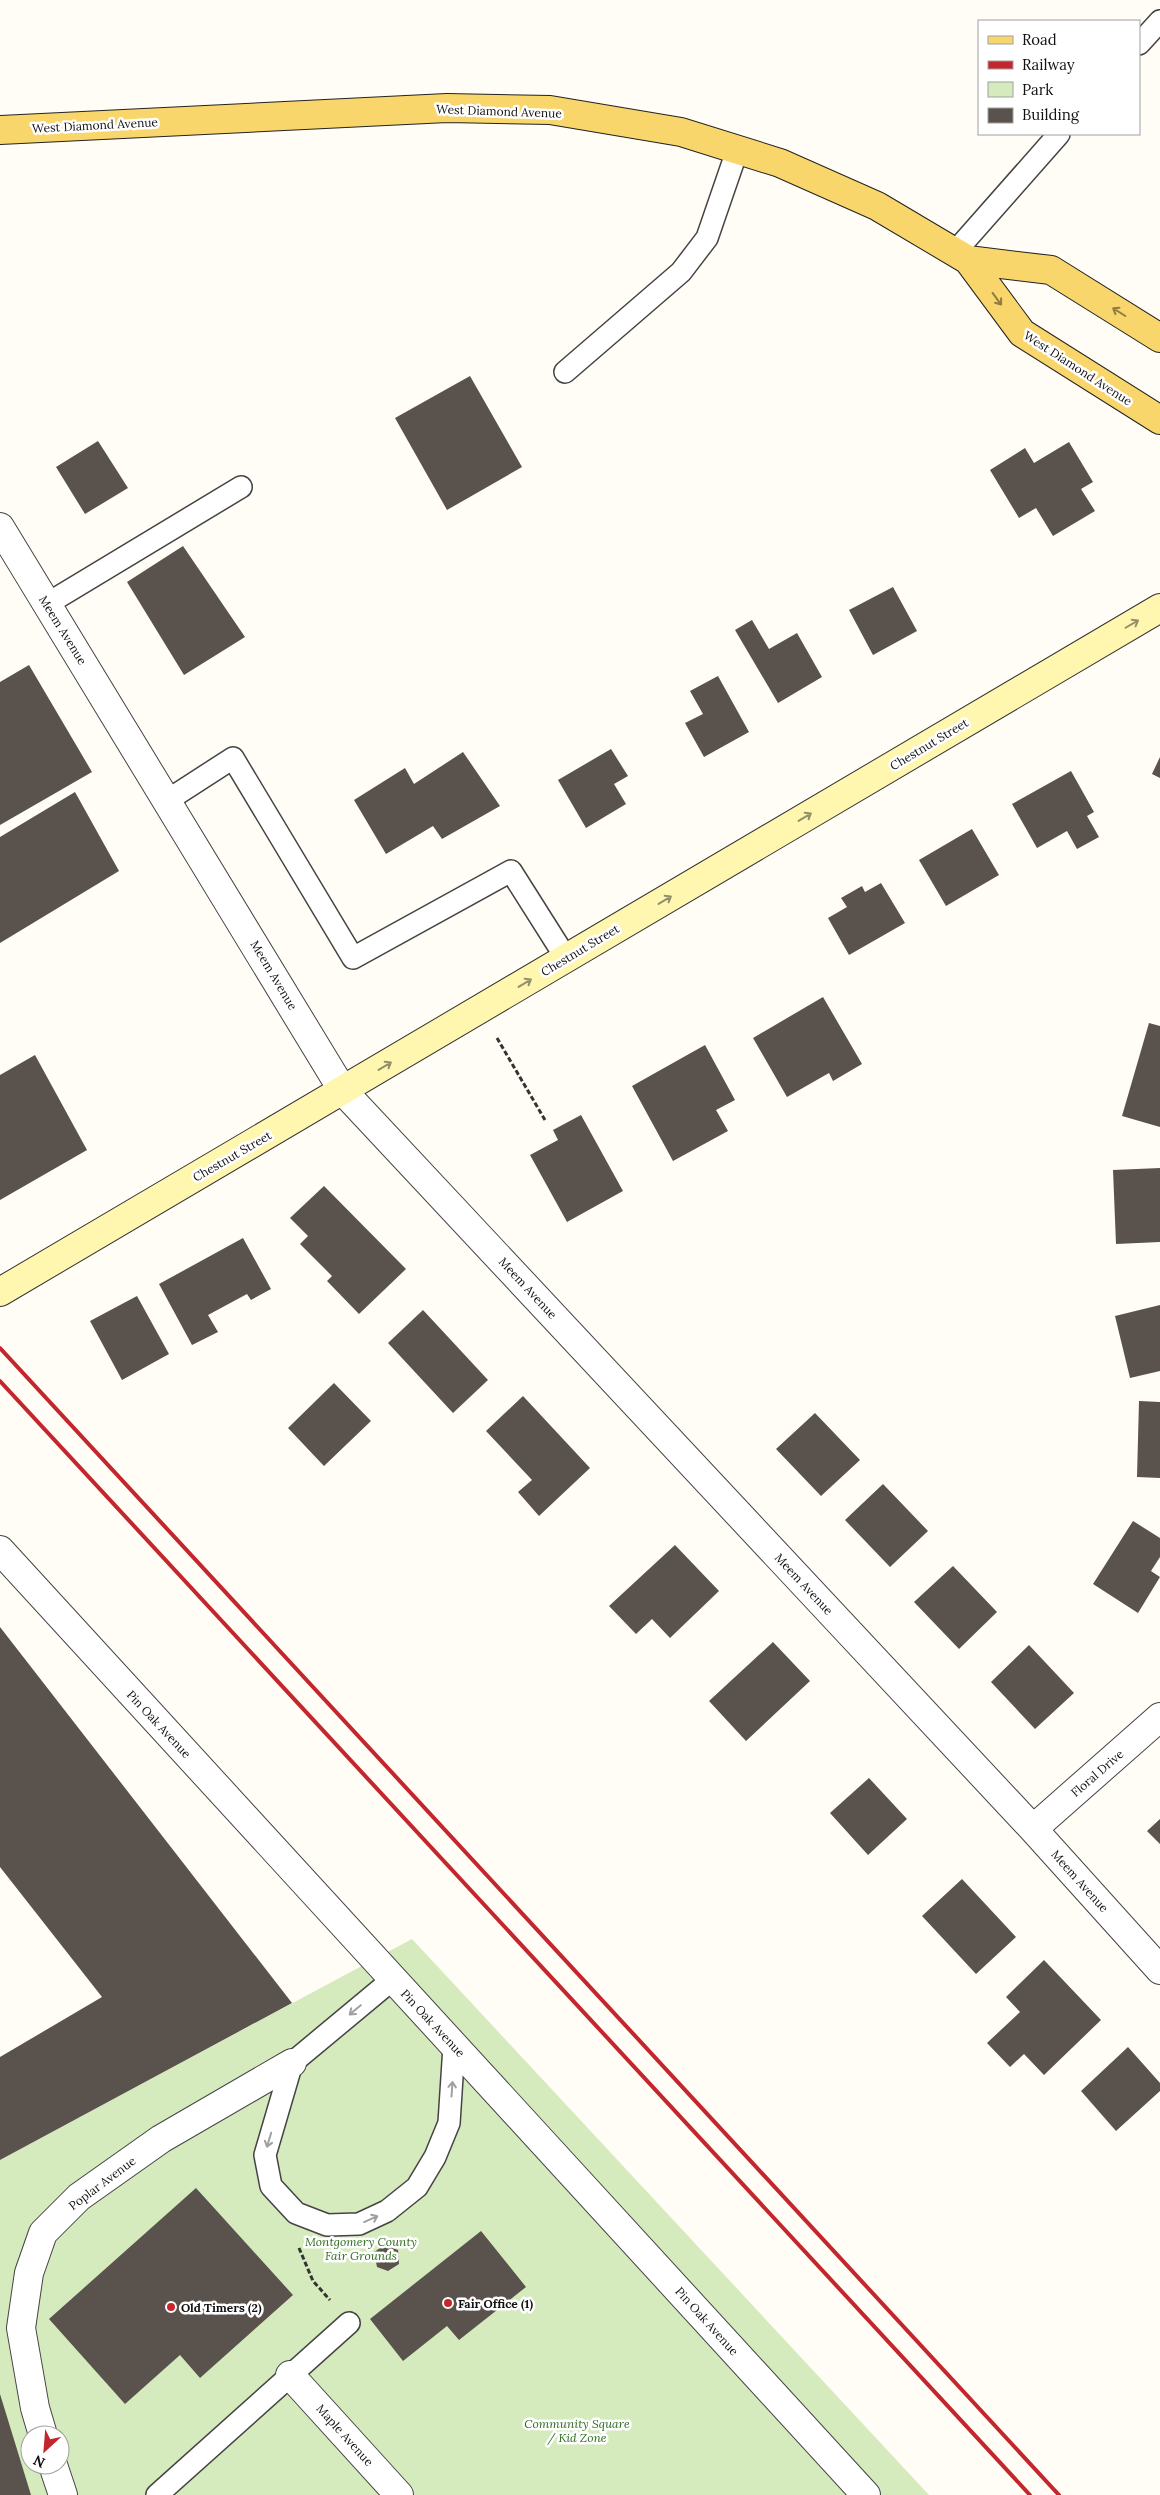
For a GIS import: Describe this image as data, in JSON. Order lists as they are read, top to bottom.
{
  "streets": {
    "main road": ["West Diamond Avenue"],
    "street": [
      "Meem Avenue",
      "Chestnut Street",
      "Pin Oak Avenue",
      "Floral Drive",
      "Poplar Avenue",
      "Maple Avenue"
    ]
  },
  "crossings": [
    ["Meem Avenue", "Chestnut Street"],
    ["Meem Avenue", "Floral Drive"]
  ],
  "one_way": ["Chestnut Street"],
  "parks": ["Montgomery County Fair Grounds", "Community Square / Kid Zone"],
  "places": ["Fair Office (1)", "Old Timers (2)"],
  "legend": [
    "Road",
    "Railway",
    "Park",
    "Building"
  ],
  "north": "bottom left"
}
